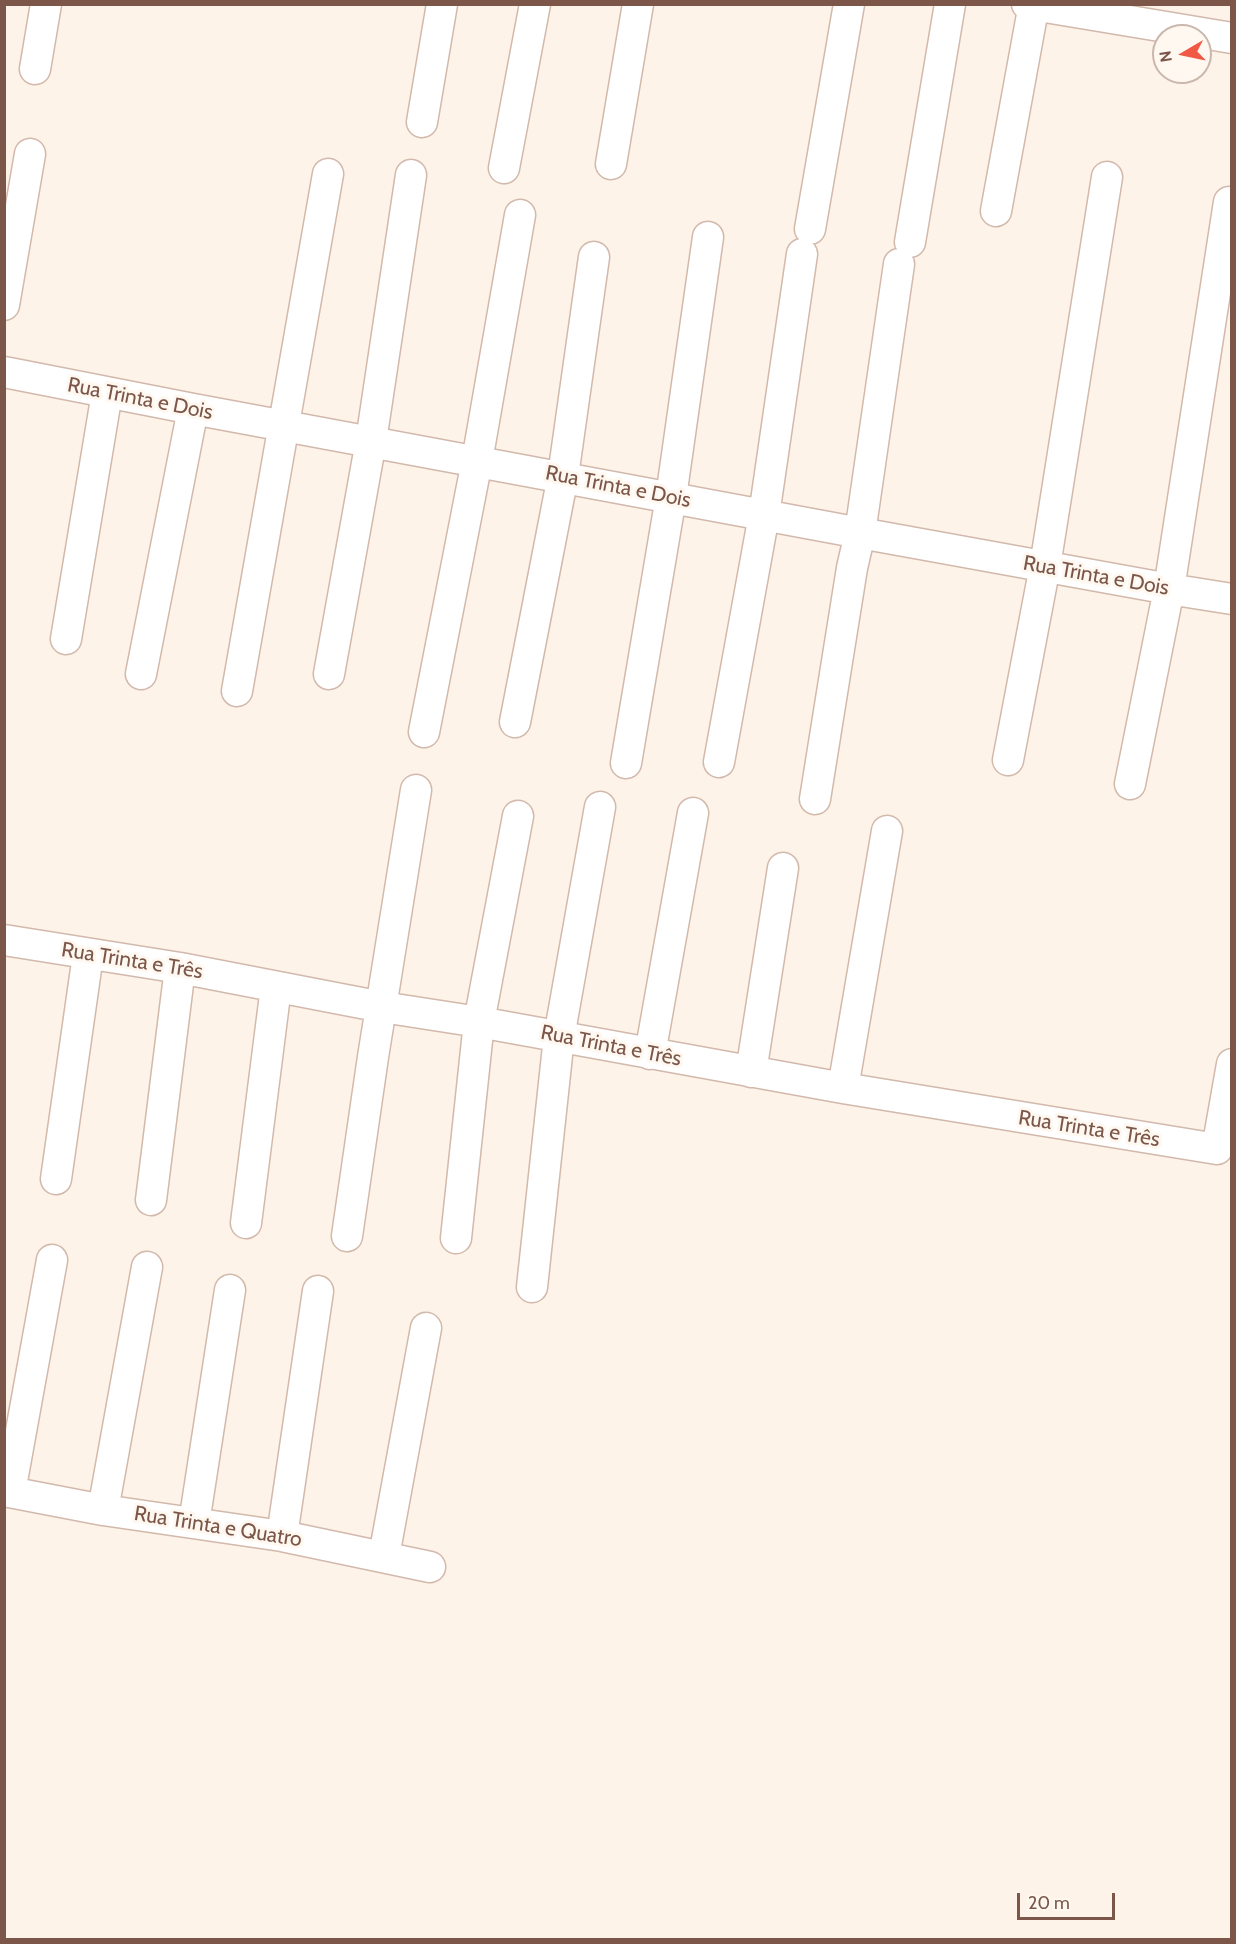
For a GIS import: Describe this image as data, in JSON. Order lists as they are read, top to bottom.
{
  "streets": {
    "street": ["Rua Trinta e Dois", "Rua Trinta e Três", "Rua Trinta e Quatro"]
  },
  "scale_bar": "20 m",
  "north": "left"
}
